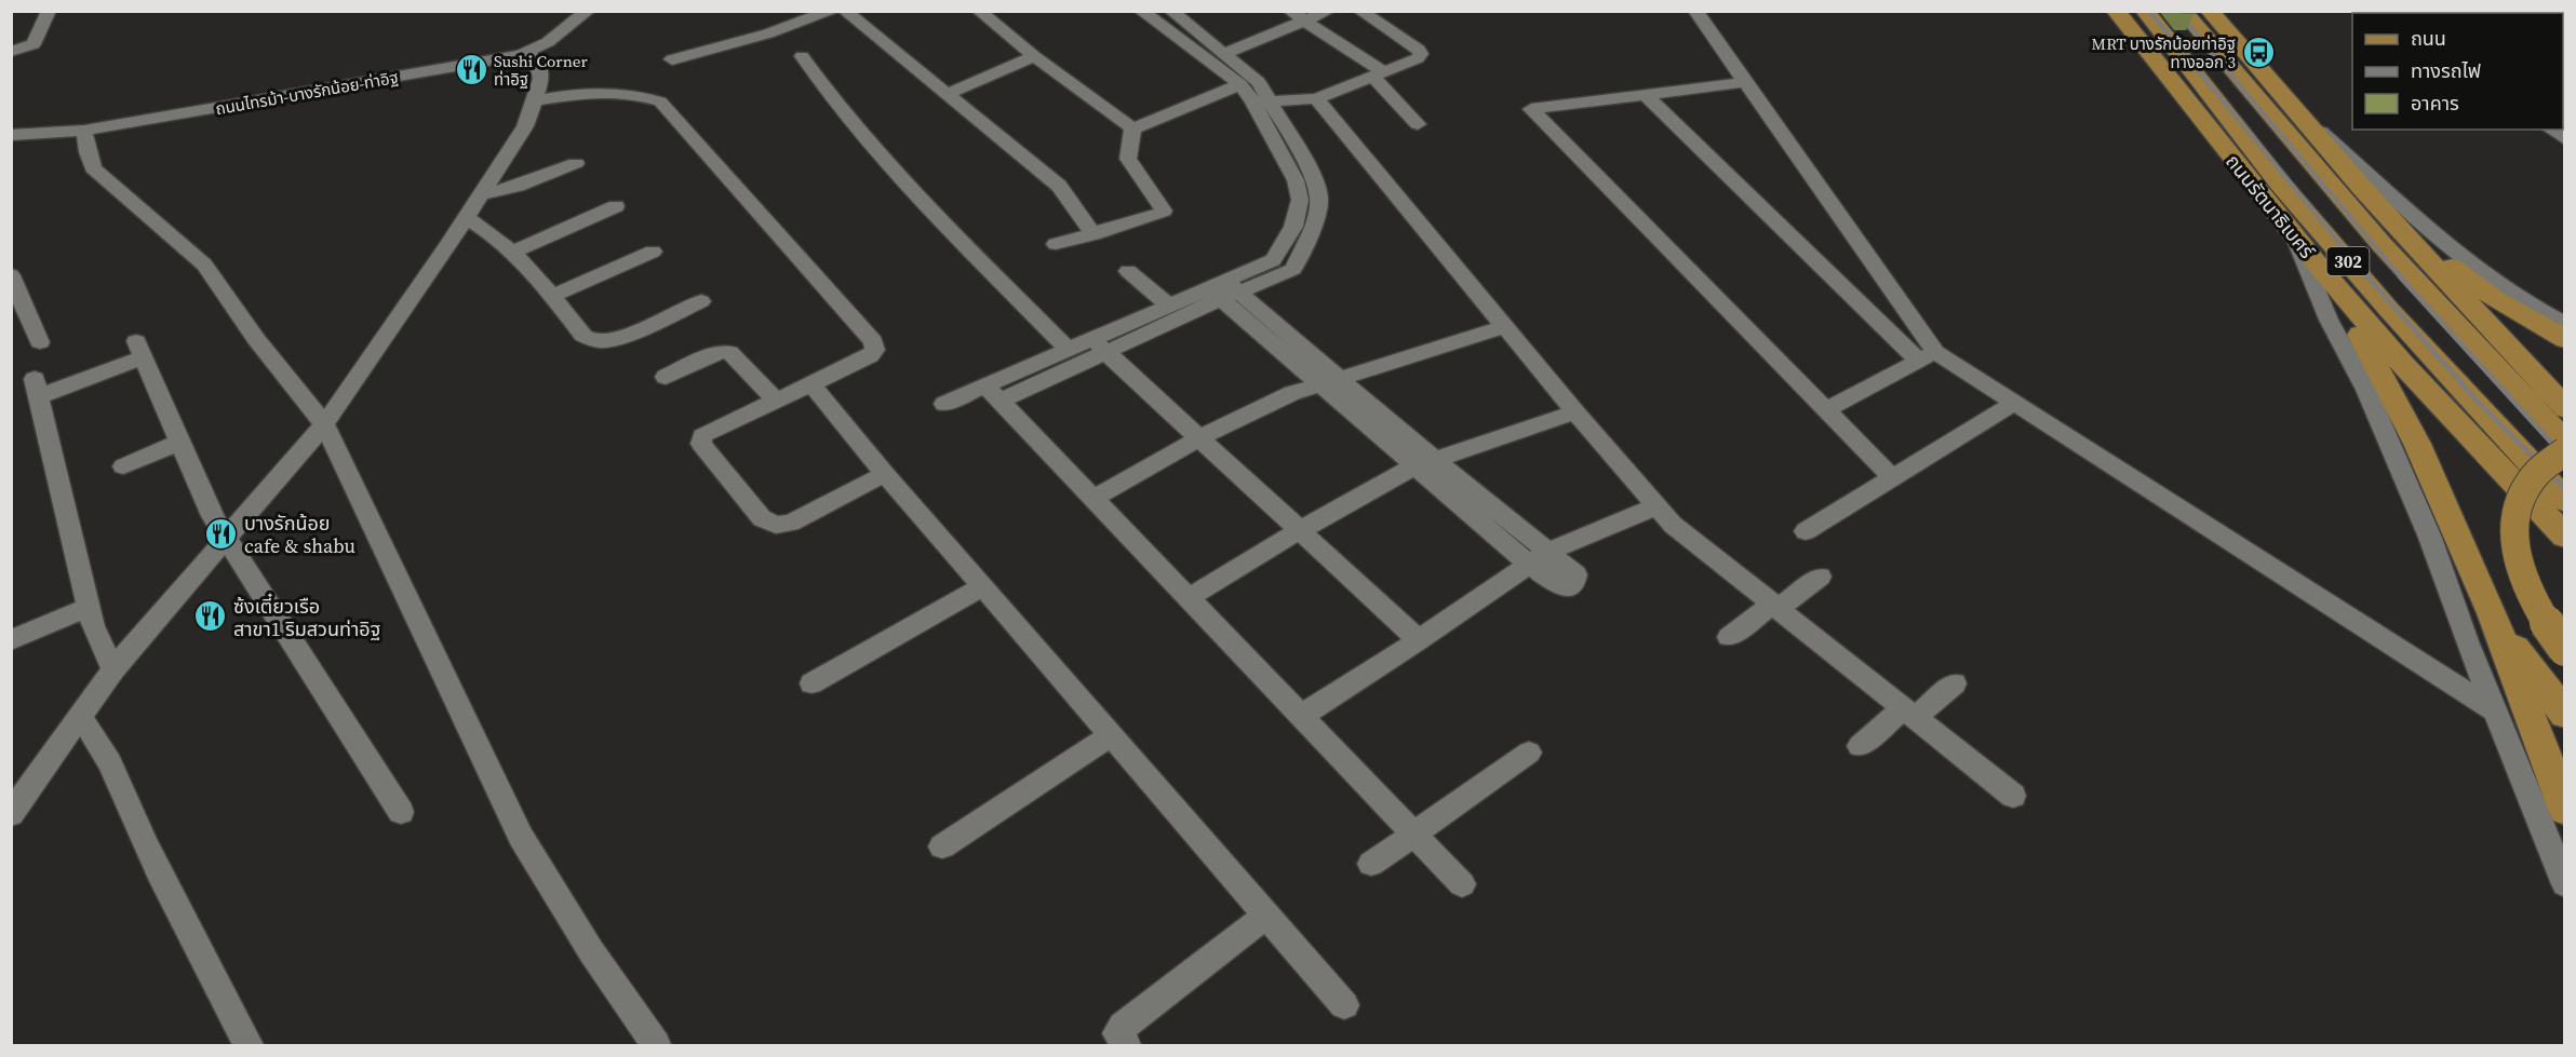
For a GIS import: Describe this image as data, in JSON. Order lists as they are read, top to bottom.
{
  "streets": {
    "main road": ["ถนนรัตนาธิเบศร์", "302"],
    "street": ["ถนนไทรม้า-บางรักน้อย-ท่าอิฐ"]
  },
  "places": {
    "bus stop": ["MRT บางรักน้อยท่าอิฐ ทางออก 3"],
    "restaurant": ["Sushi Corner ท่าอิฐ", "บางรักน้อย cafe & shabu", "ซ้งเตี๋ยวเรือ สาขา1 ริมสวนท่าอิฐ"]
  },
  "legend": ["ถนน", "ทางรถไฟ", "อาคาร"]
}
